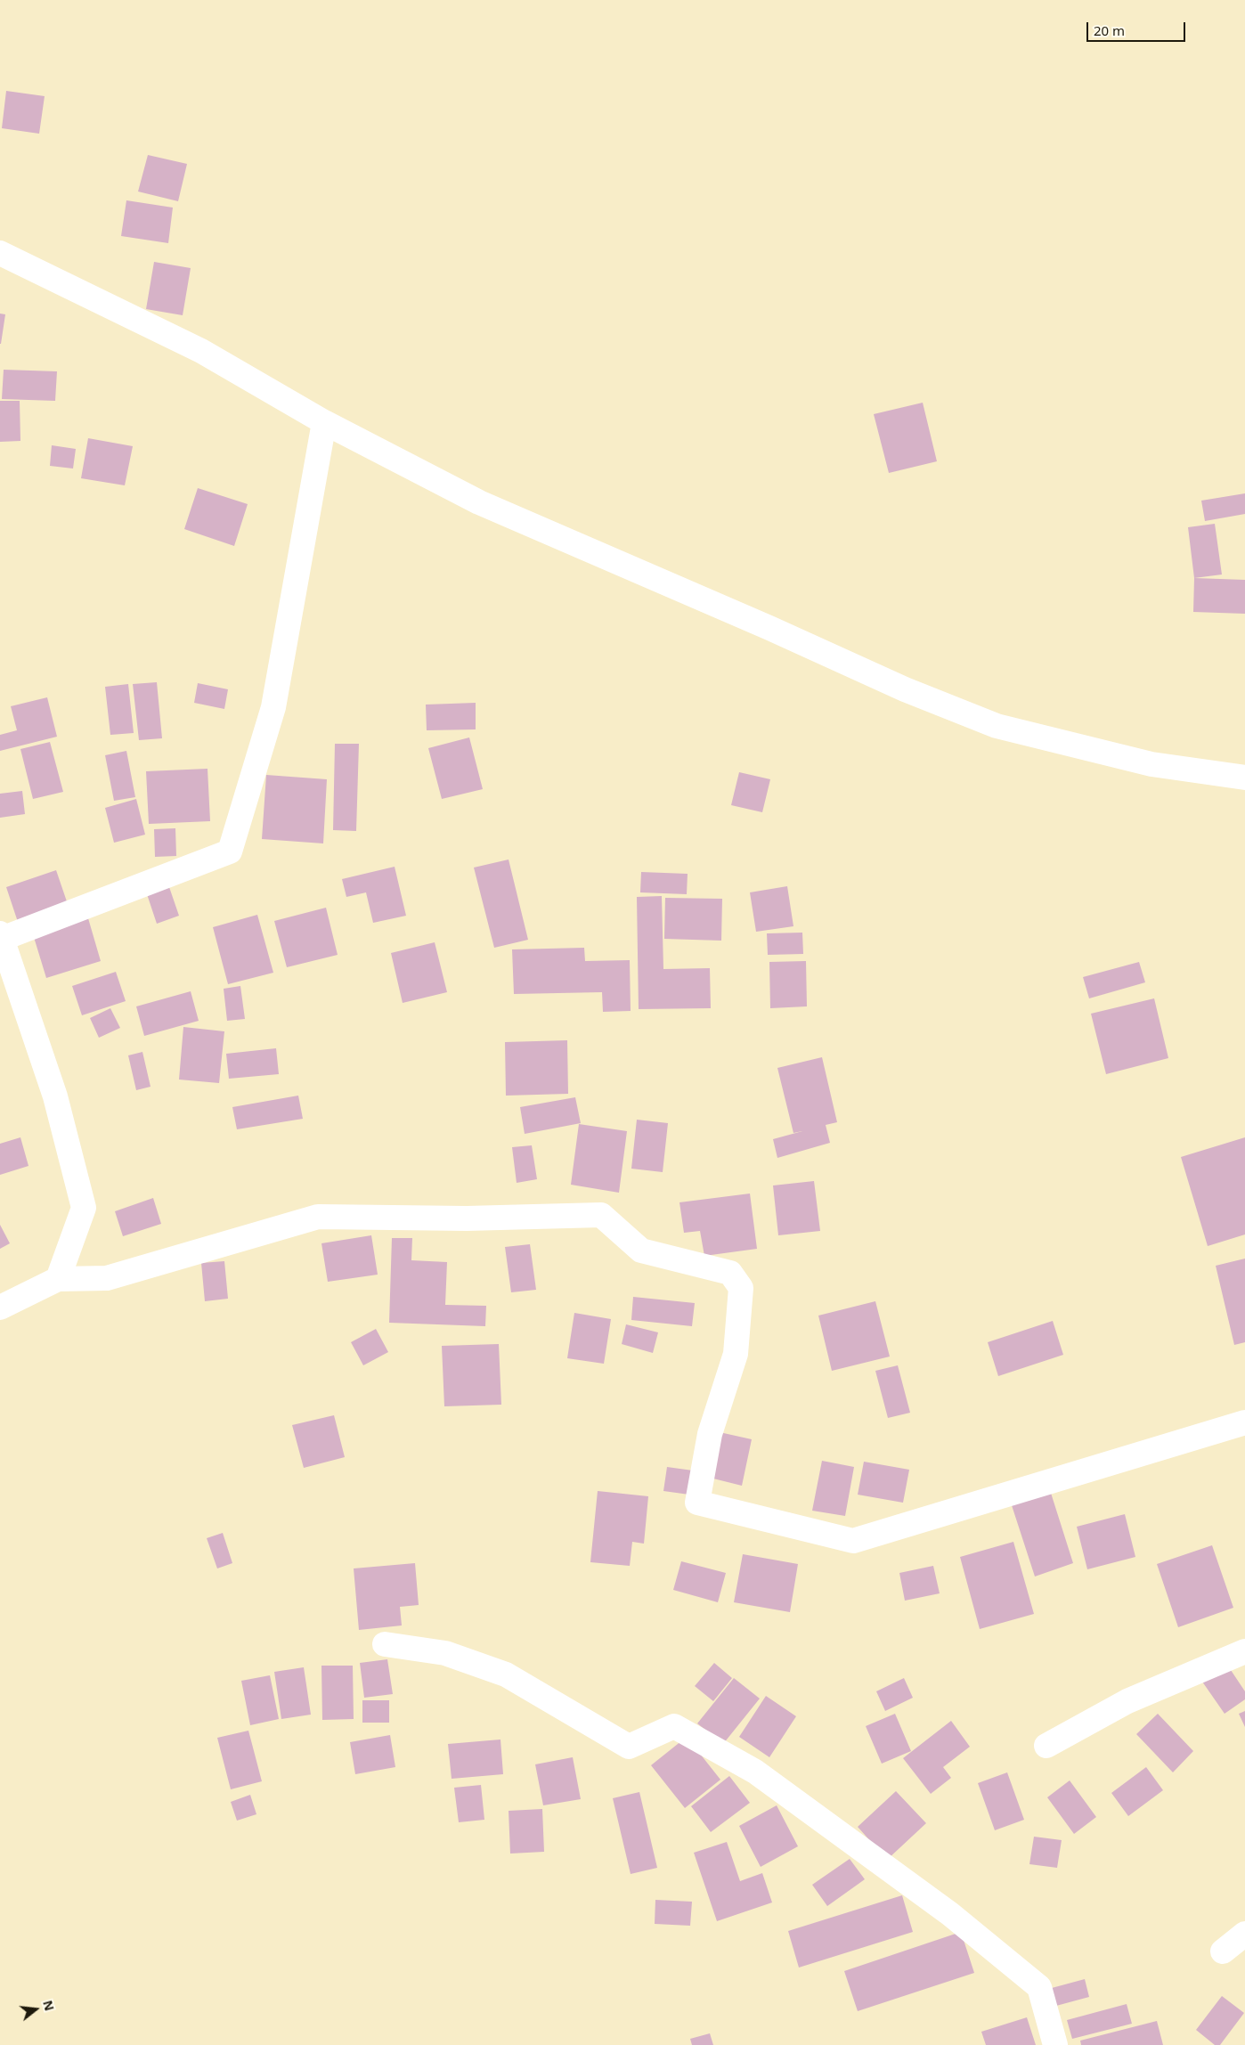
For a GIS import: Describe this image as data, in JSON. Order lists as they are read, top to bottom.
{
  "scale_bar": "20 m",
  "north": "right"
}
